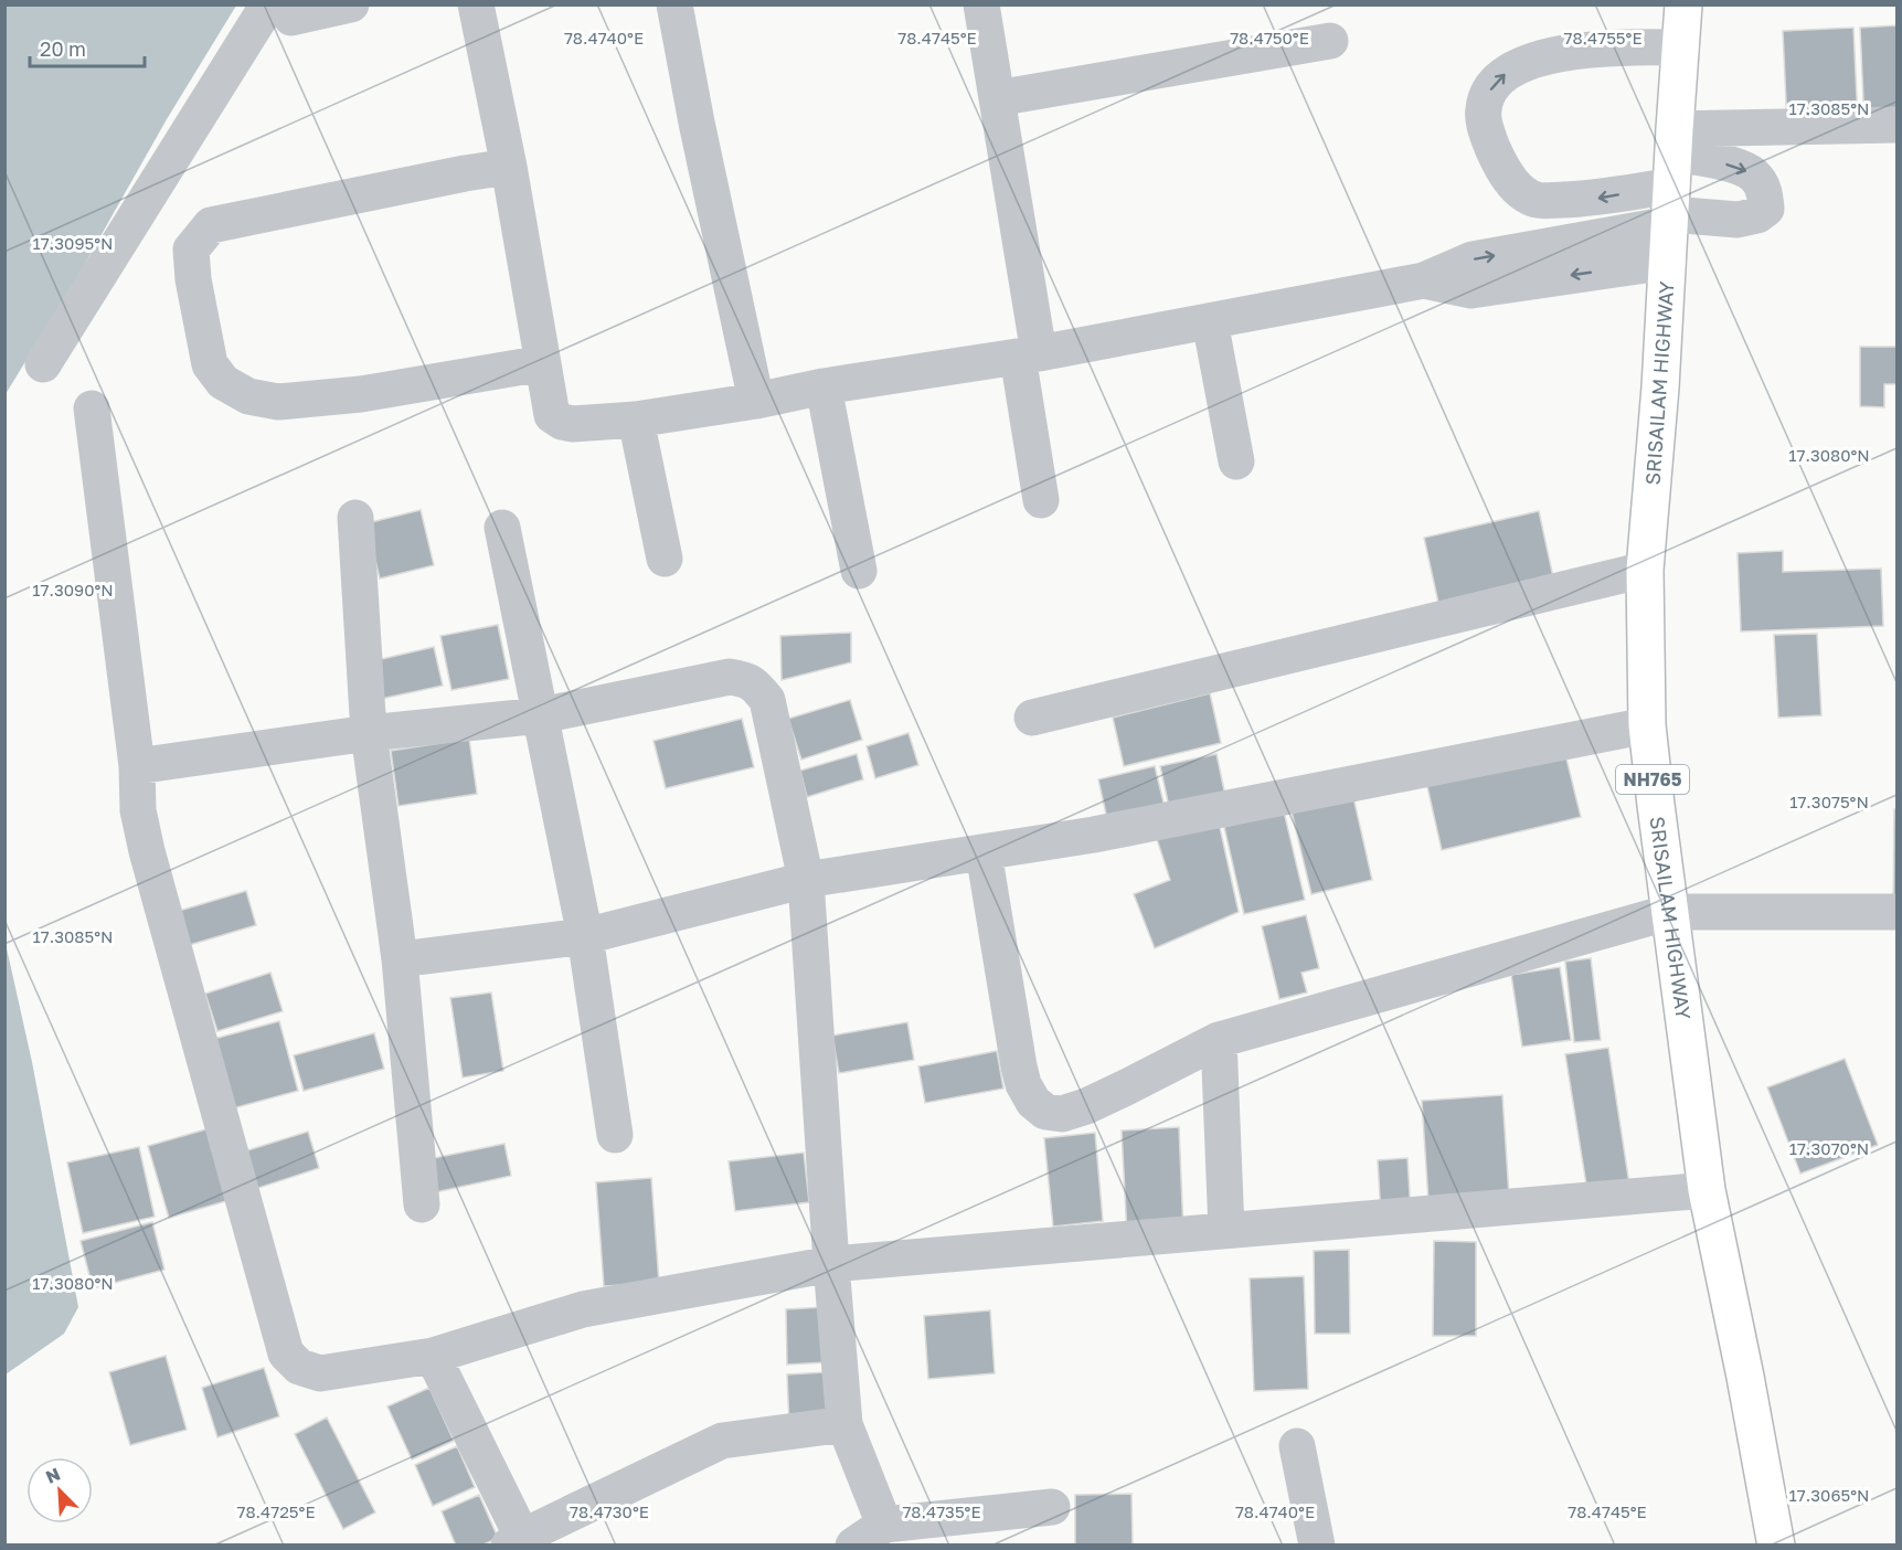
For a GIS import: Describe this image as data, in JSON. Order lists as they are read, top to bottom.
{
  "streets": {
    "highway": ["SRISAILAM HIGHWAY", "NH765"]
  },
  "scale_bar": "20 m",
  "north": "top left",
  "coordinates": [
    "78.4740°E",
    "78.4745°E",
    "78.4750°E",
    "78.4755°E",
    "17.3085°N",
    "17.3095°N",
    "17.3080°N",
    "17.3090°N",
    "17.3075°N",
    "17.3070°N",
    "17.3065°N",
    "78.4725°E",
    "78.4730°E",
    "78.4735°E"
  ]
}
